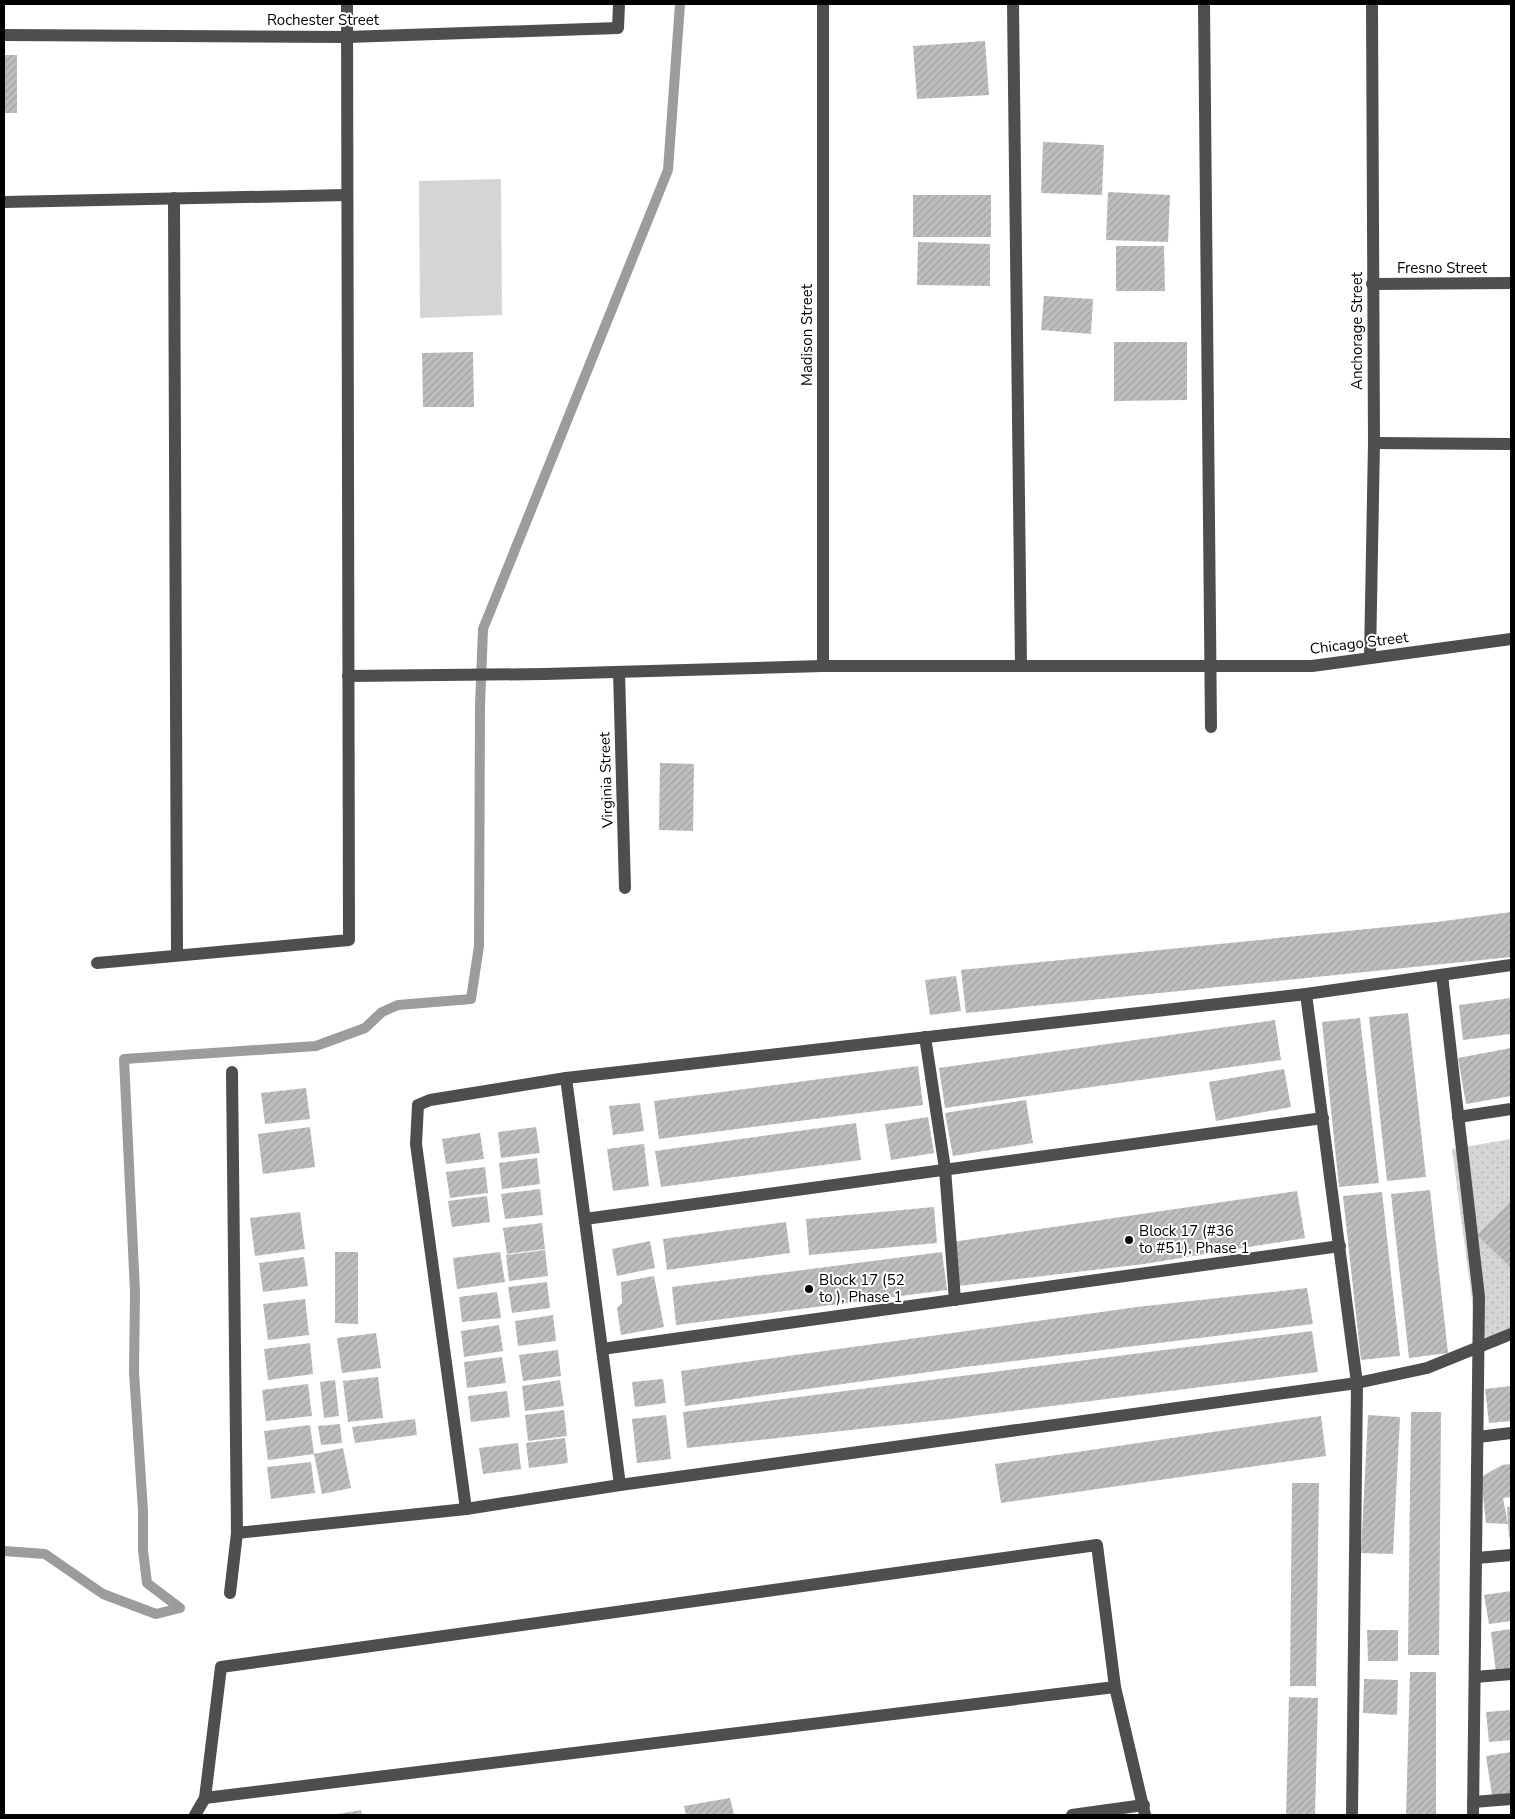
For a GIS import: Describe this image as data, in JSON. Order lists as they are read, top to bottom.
{
  "streets": {
    "street": [
      "Rochester Street",
      "Fresno Street",
      "Anchorage Street",
      "Madison Street",
      "Chicago Street",
      "Virginia Street"
    ]
  },
  "crossings": [
    ["Fresno Street", "Anchorage Street"],
    ["Anchorage Street", "Chicago Street"],
    ["Madison Street", "Chicago Street"],
    ["Chicago Street", "Virginia Street"]
  ],
  "places": ["Block 17 (#36 to #51), Phase 1", "Block 17 (52 to ), Phase 1"]
}
